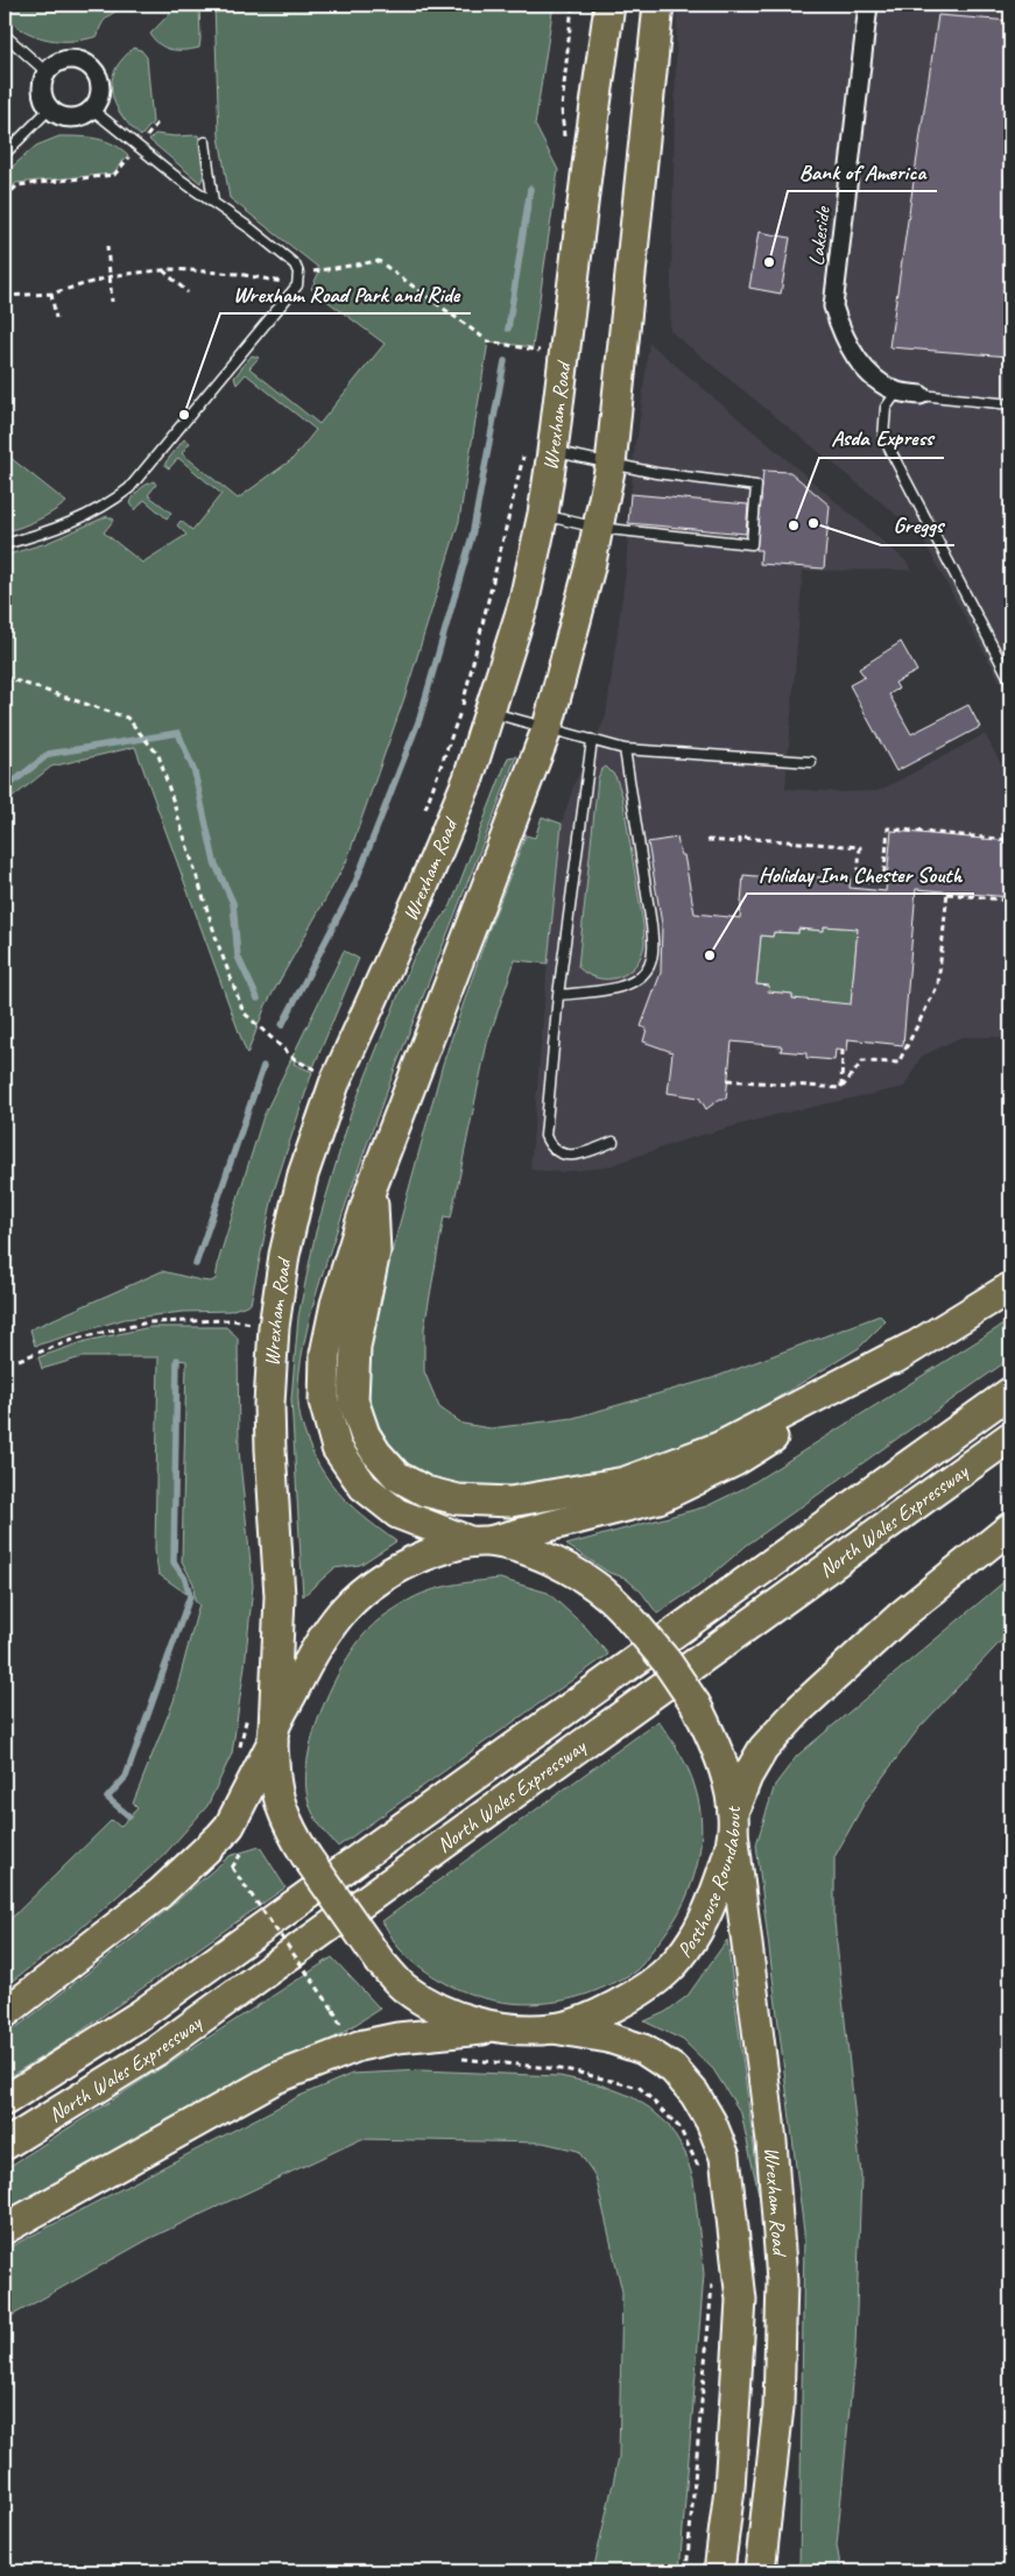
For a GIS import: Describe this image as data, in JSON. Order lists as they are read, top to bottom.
{
  "streets": {
    "highway": ["Wrexham Road", "North Wales Expressway", "Posthouse Roundabout"],
    "street": ["Lakeside"]
  },
  "crossings": [
    ["Wrexham Road", "Posthouse Roundabout"]
  ],
  "places": [
    "Bank of America",
    "Wrexham Road Park and Ride",
    "Greggs",
    "Asda Express",
    "Holiday Inn Chester South"
  ]
}
